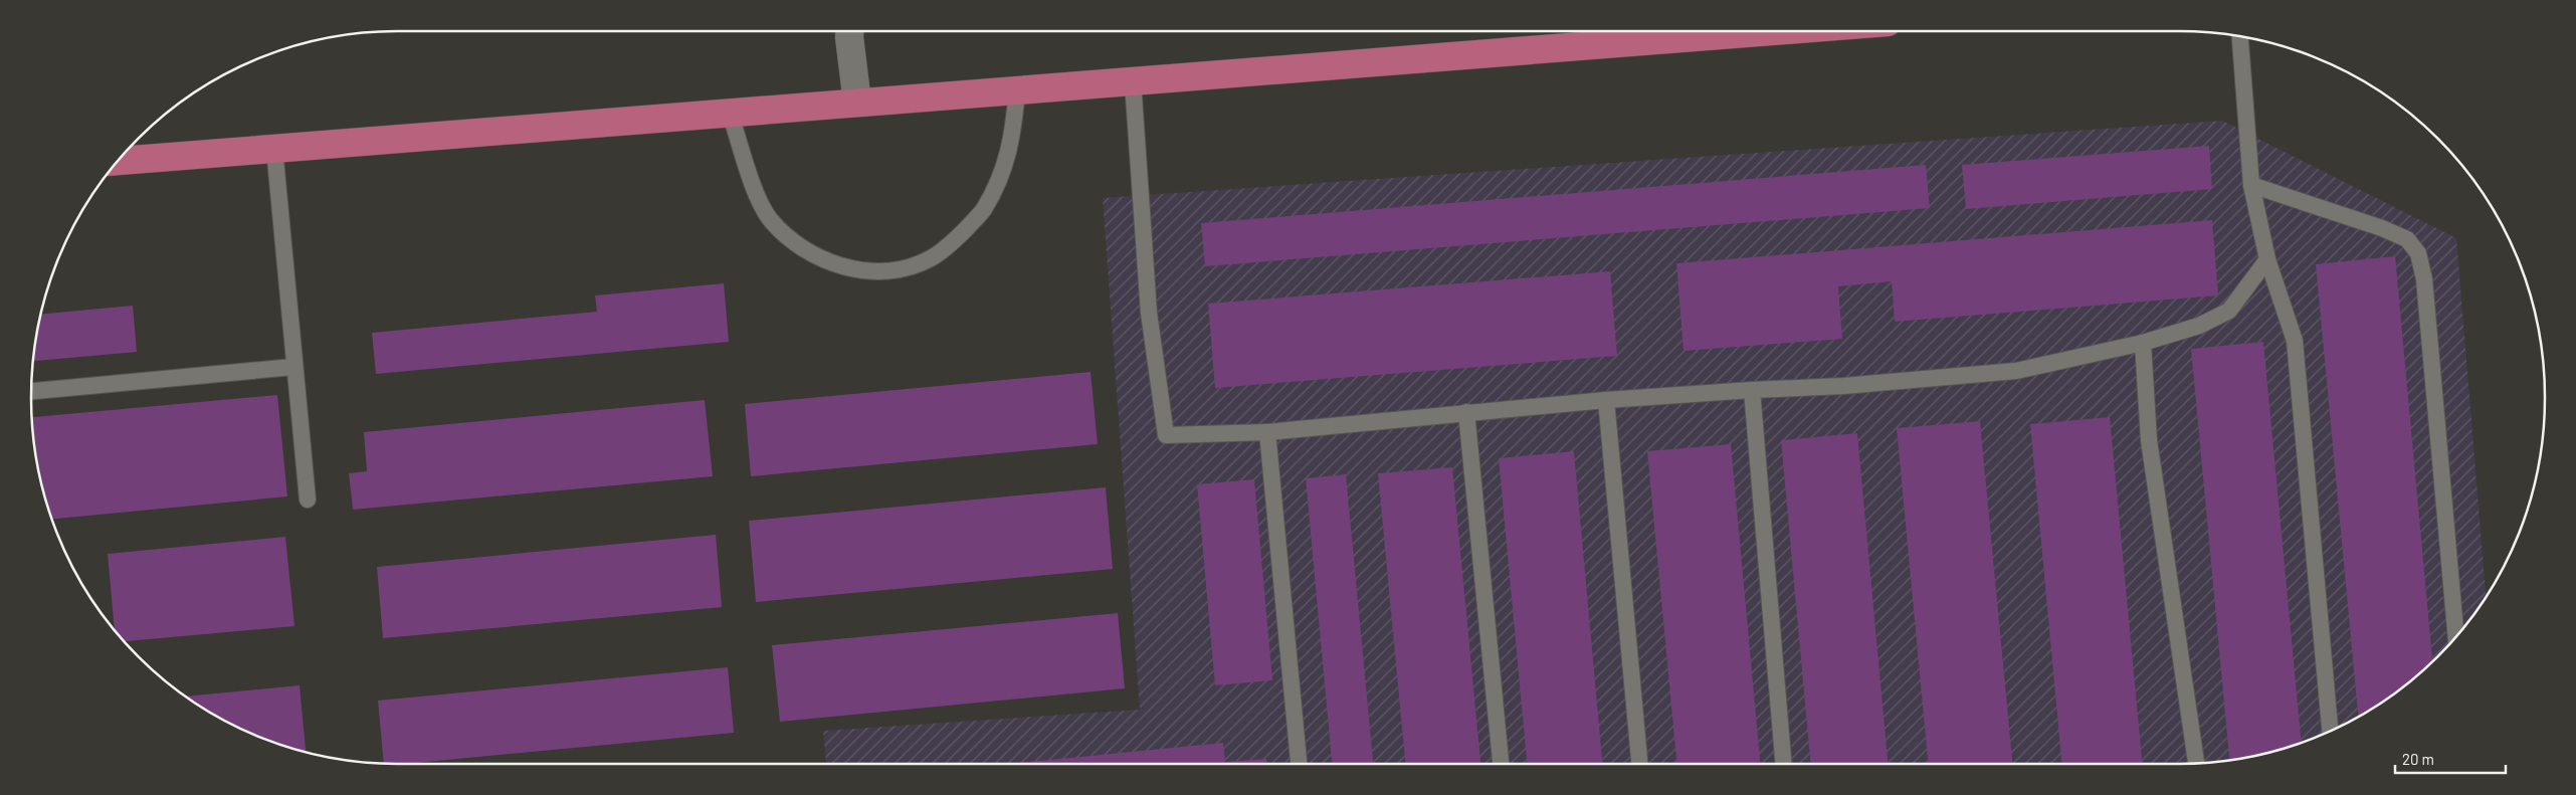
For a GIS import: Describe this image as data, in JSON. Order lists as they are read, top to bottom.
{
  "scale_bar": "20 m"
}
